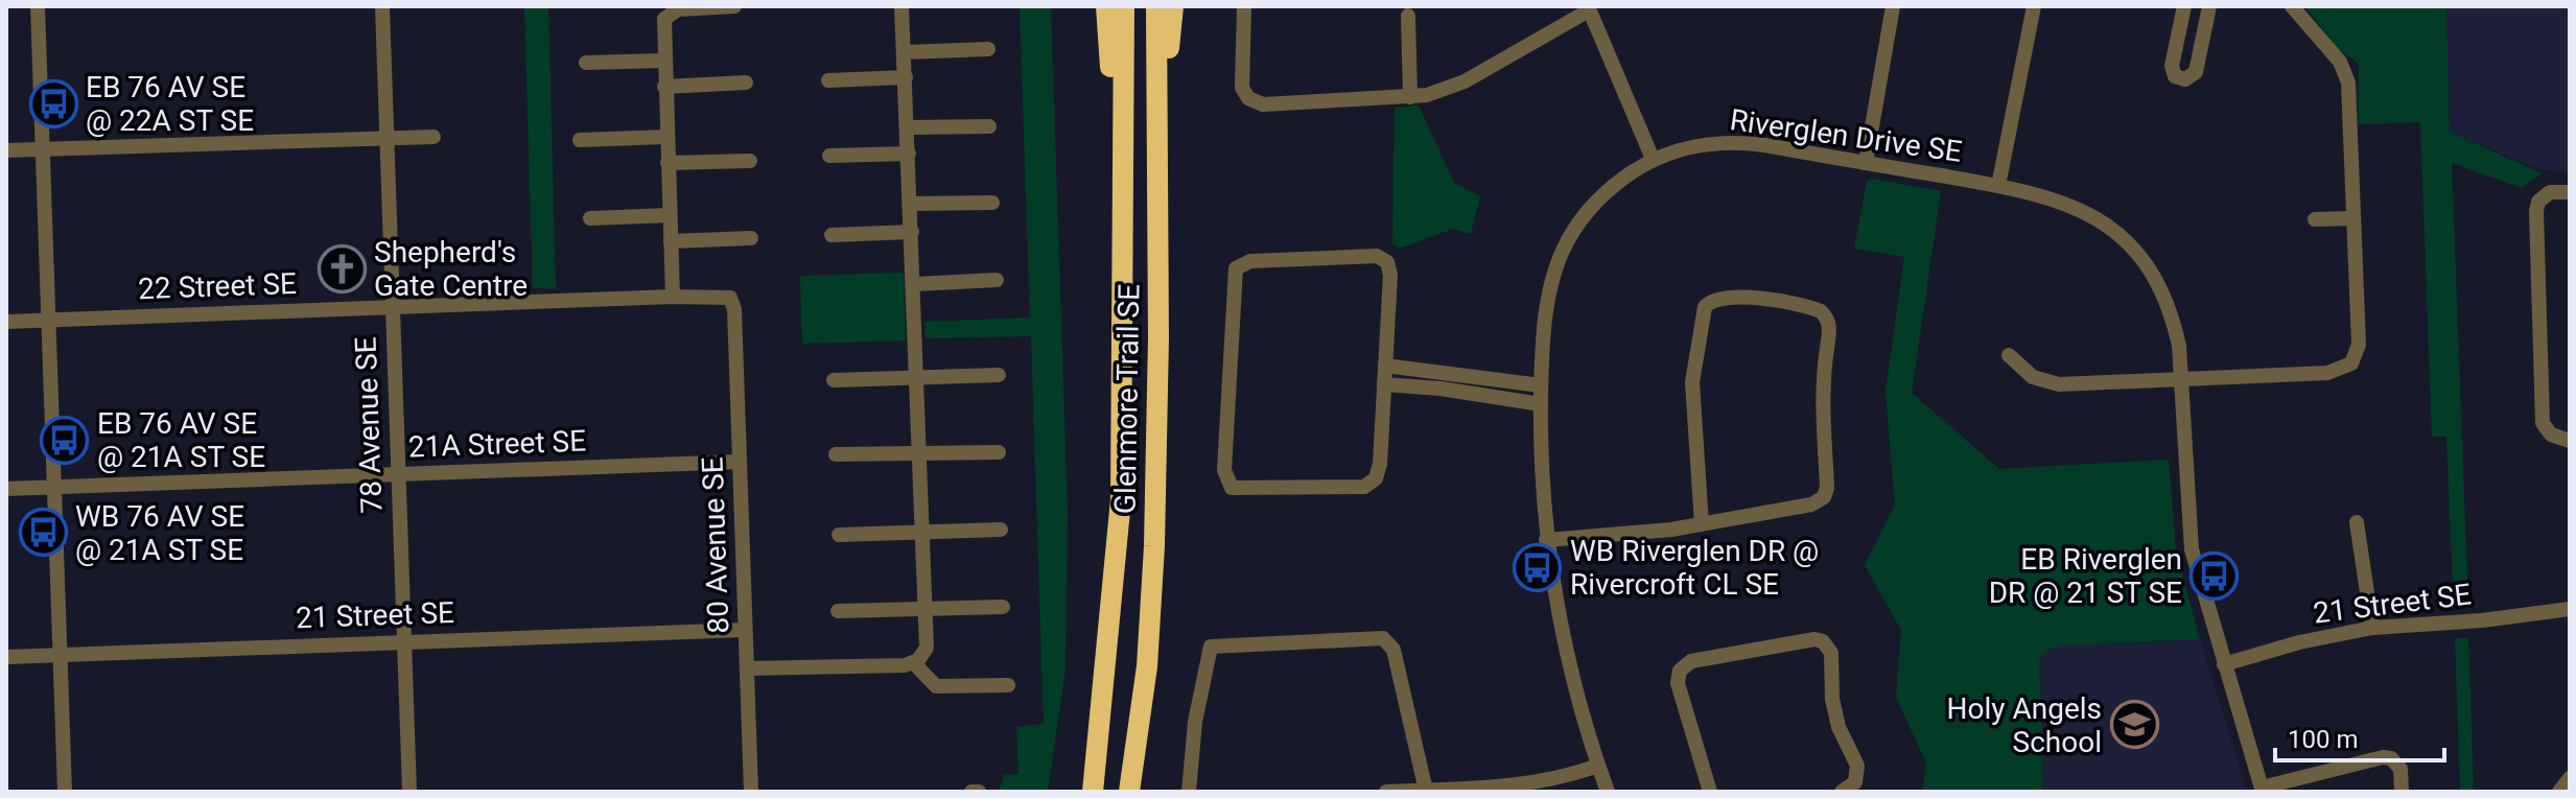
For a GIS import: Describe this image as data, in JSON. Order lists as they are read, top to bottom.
{
  "streets": {
    "highway": ["Glenmore Trail SE"],
    "street": [
      "Riverglen Drive SE",
      "22 Street SE",
      "78 Avenue SE",
      "21A Street SE",
      "80 Avenue SE",
      "21 Street SE"
    ]
  },
  "crossings": [
    ["Riverglen Drive SE", "21 Street SE"],
    ["22 Street SE", "78 Avenue SE"],
    ["22 Street SE", "80 Avenue SE"],
    ["78 Avenue SE", "21A Street SE"],
    ["78 Avenue SE", "21 Street SE"],
    ["21A Street SE", "80 Avenue SE"],
    ["80 Avenue SE", "21 Street SE"]
  ],
  "places": {
    "bus stop": [
      "EB 76 AV SE @ 22A ST SE",
      "EB 76 AV SE @ 21A ST SE",
      "WB 76 AV SE @ 21A ST SE",
      "WB Riverglen DR @ Rivercroft CL SE",
      "EB Riverglen DR @ 21 ST SE"
    ],
    "church": ["Shepherd's Gate Centre"],
    "school or university": ["Holy Angels School"]
  },
  "scale_bar": "100 m"
}
